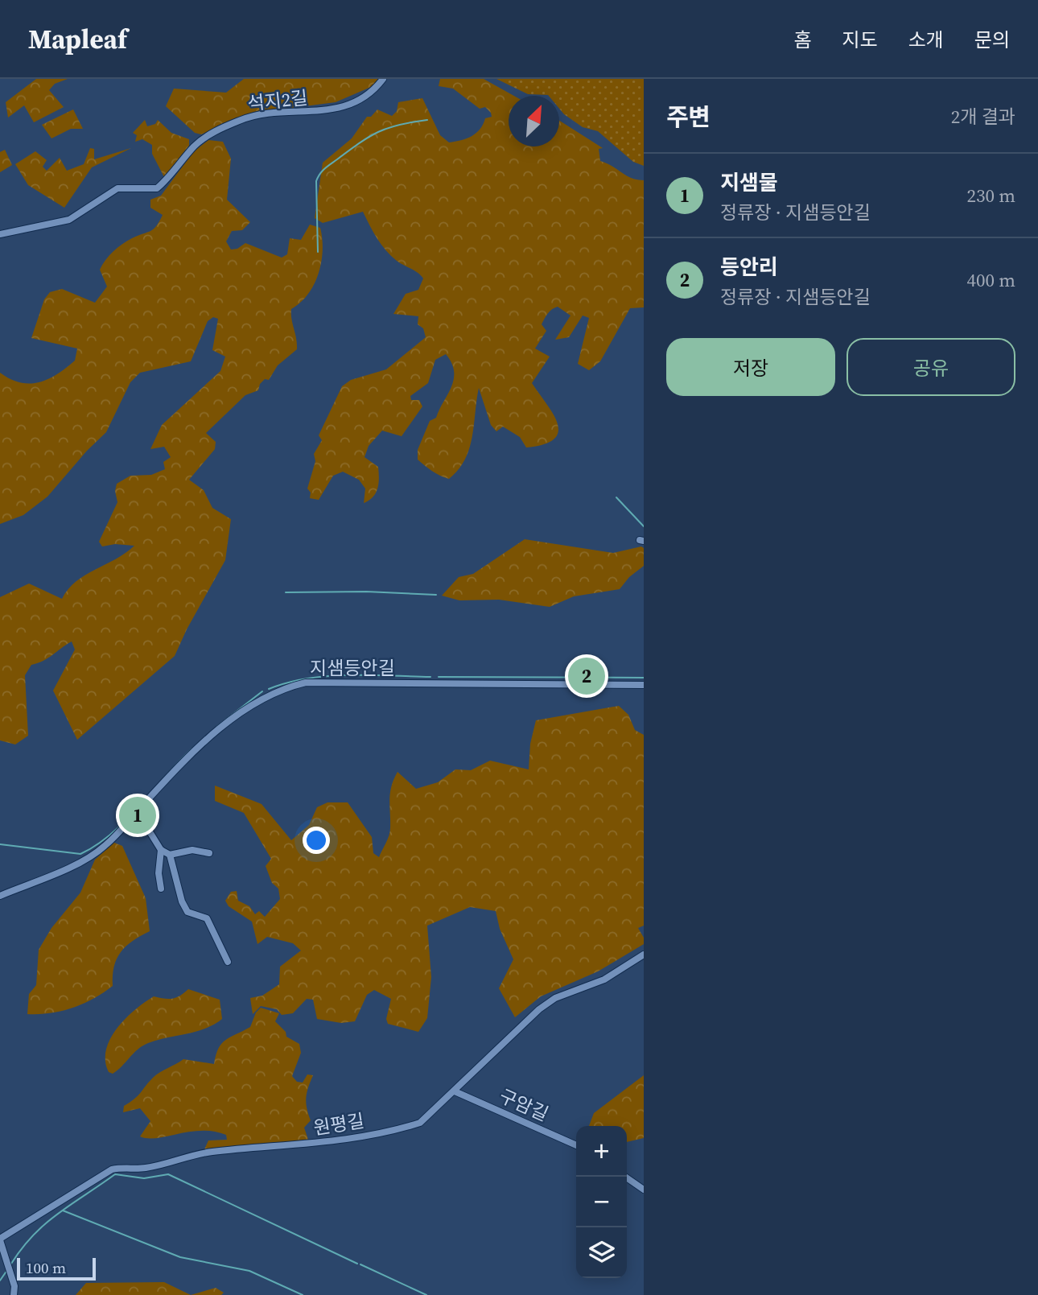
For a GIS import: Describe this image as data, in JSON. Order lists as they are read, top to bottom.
{
  "streets": {
    "street": [
      "석지2길",
      "지샘등안길",
      "구암길",
      "원평길"
    ]
  },
  "crossings": [
    ["구암길", "원평길"]
  ],
  "scale_bar": "100 m",
  "north": "top right",
  "page": {
    "header": "Mapleaf",
    "nav": [
      "홈",
      "지도",
      "소개",
      "문의"
    ],
    "heading": ["주변", "2개 결과"],
    "list": [
      {
        "mark": "1",
        "name": "지샘물",
        "note": "정류장 · 지샘등안길",
        "value": "230 m"
      },
      {
        "mark": "2",
        "name": "등안리",
        "note": "정류장 · 지샘등안길",
        "value": "400 m"
      }
    ],
    "buttons": ["저장", "공유"],
    "pins": ["2", "1"],
    "map_buttons": ["+", "−"],
    "scale": "100 m"
  }
}
